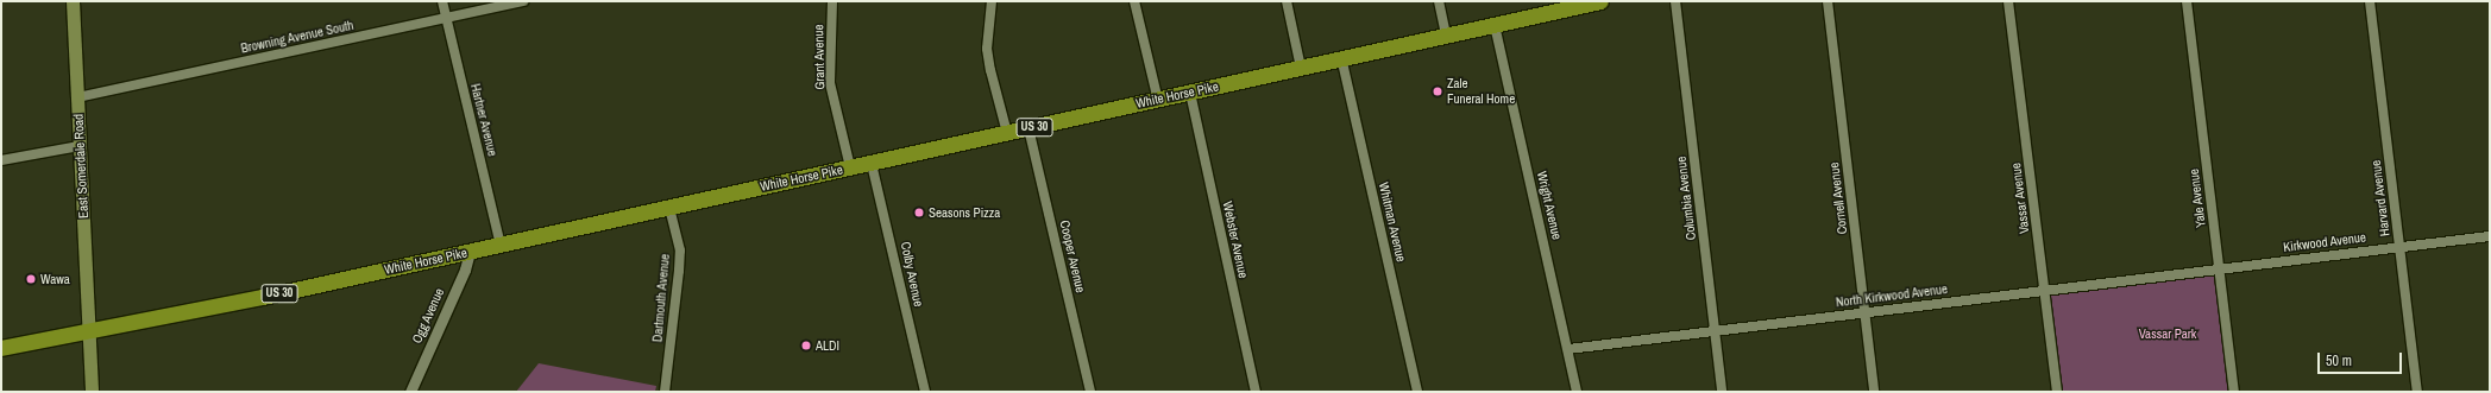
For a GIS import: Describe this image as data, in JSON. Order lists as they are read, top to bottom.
{
  "streets": {
    "highway": ["White Horse Pike", "US 30"],
    "main road": ["East Somerdale Road"],
    "street": [
      "Browning Avenue South",
      "Grant Avenue",
      "Hartner Avenue",
      "Columbia Avenue",
      "Cornell Avenue",
      "Vassar Avenue",
      "Yale Avenue",
      "Harvard Avenue",
      "Wright Avenue",
      "Whitman Avenue",
      "Webster Avenue",
      "Kirkwood Avenue",
      "Cooper Avenue",
      "Colby Avenue",
      "North Kirkwood Avenue",
      "Dartmouth Avenue",
      "Ogg Avenue"
    ]
  },
  "crossings": [
    ["Browning Avenue South", "Hartner Avenue"],
    ["Browning Avenue South", "East Somerdale Road"],
    ["Grant Avenue", "White Horse Pike"],
    ["White Horse Pike", "Hartner Avenue"],
    ["White Horse Pike", "East Somerdale Road"],
    ["White Horse Pike", "Wright Avenue"],
    ["White Horse Pike", "Whitman Avenue"],
    ["White Horse Pike", "Webster Avenue"],
    ["White Horse Pike", "Cooper Avenue"],
    ["White Horse Pike", "Colby Avenue"],
    ["White Horse Pike", "Dartmouth Avenue"],
    ["White Horse Pike", "Ogg Avenue"],
    ["Columbia Avenue", "North Kirkwood Avenue"],
    ["Cornell Avenue", "North Kirkwood Avenue"],
    ["Vassar Avenue", "North Kirkwood Avenue"],
    ["Yale Avenue", "Kirkwood Avenue"],
    ["Yale Avenue", "North Kirkwood Avenue"],
    ["Harvard Avenue", "Kirkwood Avenue"],
    ["Wright Avenue", "North Kirkwood Avenue"],
    ["Kirkwood Avenue", "North Kirkwood Avenue"]
  ],
  "parks": ["Vassar Park"],
  "places": [
    "Zale Funeral Home",
    "Seasons Pizza",
    "Wawa",
    "ALDI"
  ],
  "scale_bar": "50 m"
}
